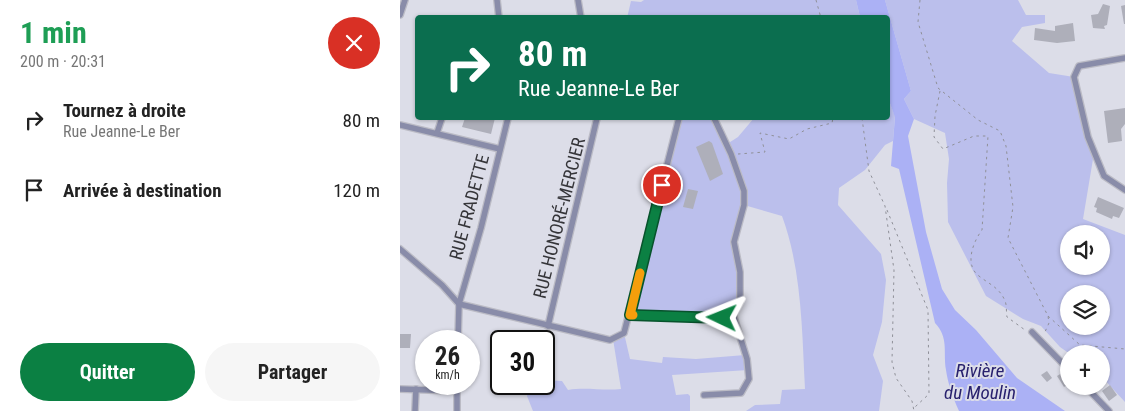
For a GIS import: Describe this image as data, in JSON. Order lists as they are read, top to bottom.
{
  "streets": {
    "street": ["RUE FRADETTE", "RUE HONORÉ-MERCIER"]
  },
  "water": ["Rivière du Moulin"],
  "page": {
    "heading": ["1 min", "200 m · 20:31"],
    "turn": ["80 m", "Rue Jeanne-Le Ber"],
    "list": [
      {
        "name": "Tournez à droite",
        "note": "Rue Jeanne-Le Ber",
        "value": "80 m"
      },
      {
        "name": "Arrivée à destination",
        "value": "120 m"
      }
    ],
    "map_buttons": "+",
    "speed": "26 km/h",
    "limit": "30",
    "buttons": ["Quitter", "Partager"]
  }
}
